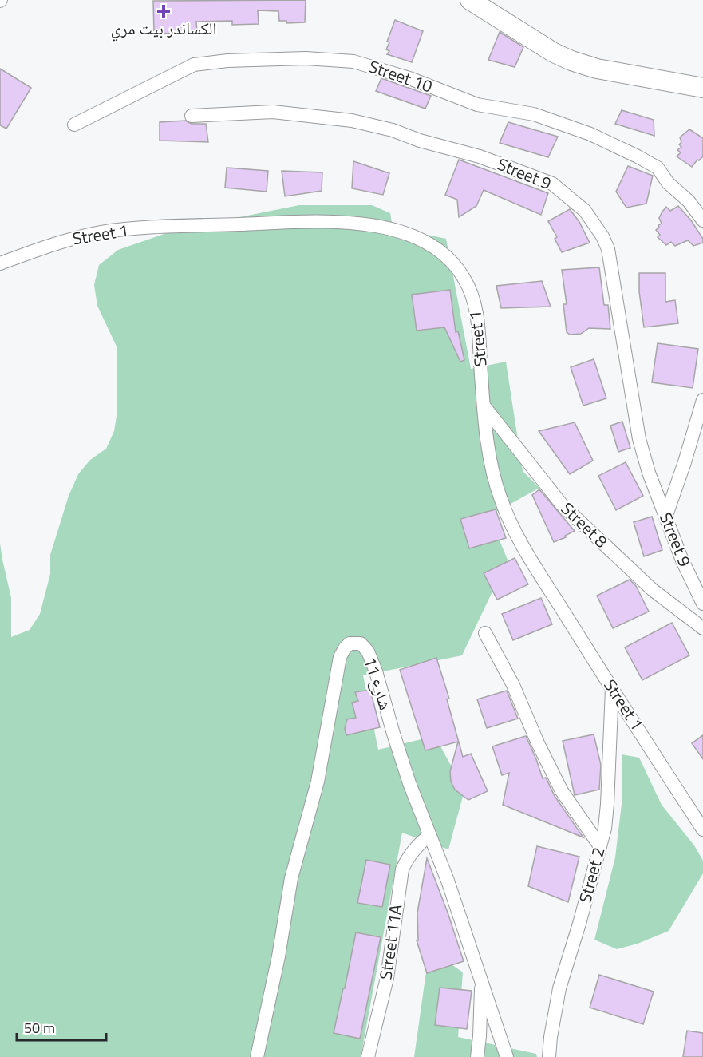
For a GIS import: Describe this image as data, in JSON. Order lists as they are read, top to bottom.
{
  "streets": {
    "street": [
      "Street 10",
      "Street 9",
      "Street 1",
      "Street 8",
      "شارع 11",
      "Street 2",
      "Street 11A"
    ]
  },
  "crossings": [
    ["Street 1", "Street 8"],
    ["Street 1", "Street 2"],
    ["شارع 11", "Street 11A"]
  ],
  "places": {
    "health": ["الكساندر بيت مري"]
  },
  "scale_bar": "50 m"
}
